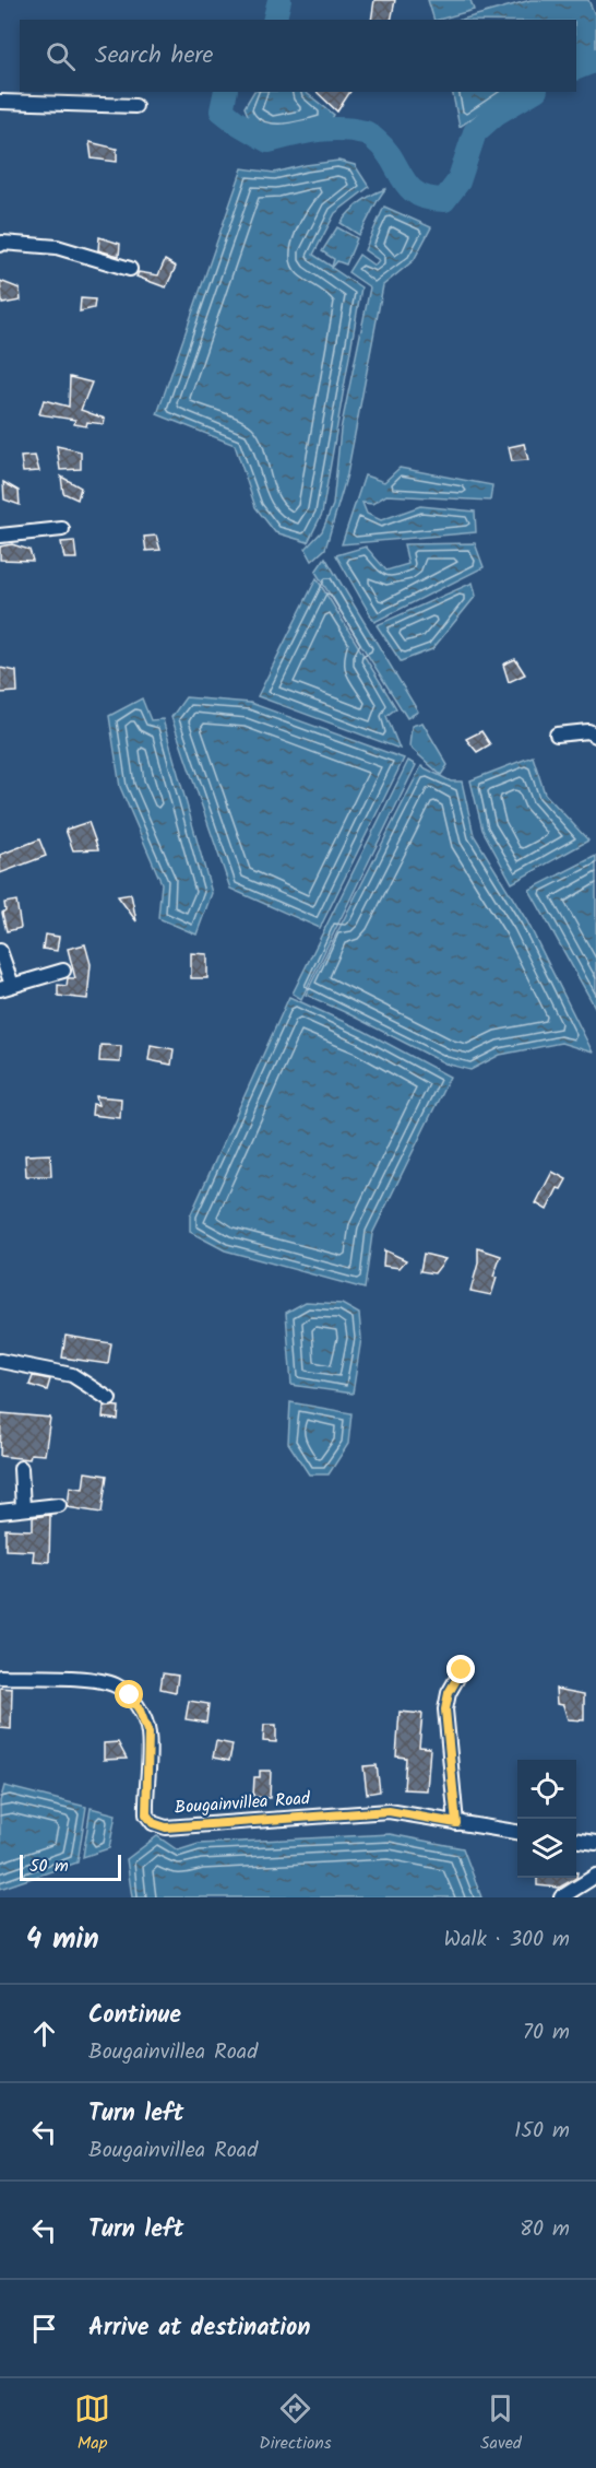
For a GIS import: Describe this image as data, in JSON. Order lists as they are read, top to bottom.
{
  "streets": {
    "street": ["Bougainvillea Road"]
  },
  "scale_bar": "50 m",
  "page": {
    "search": "Search here",
    "scale": "50 m",
    "heading": ["4 min", "Walk · 300 m"],
    "list": [
      ["Continue", "Bougainvillea Road", "70 m"],
      ["Turn left", "Bougainvillea Road", "150 m"],
      ["Turn left", "80 m"],
      "Arrive at destination"
    ],
    "nav": ["Map", "Directions", "Saved"]
  }
}
